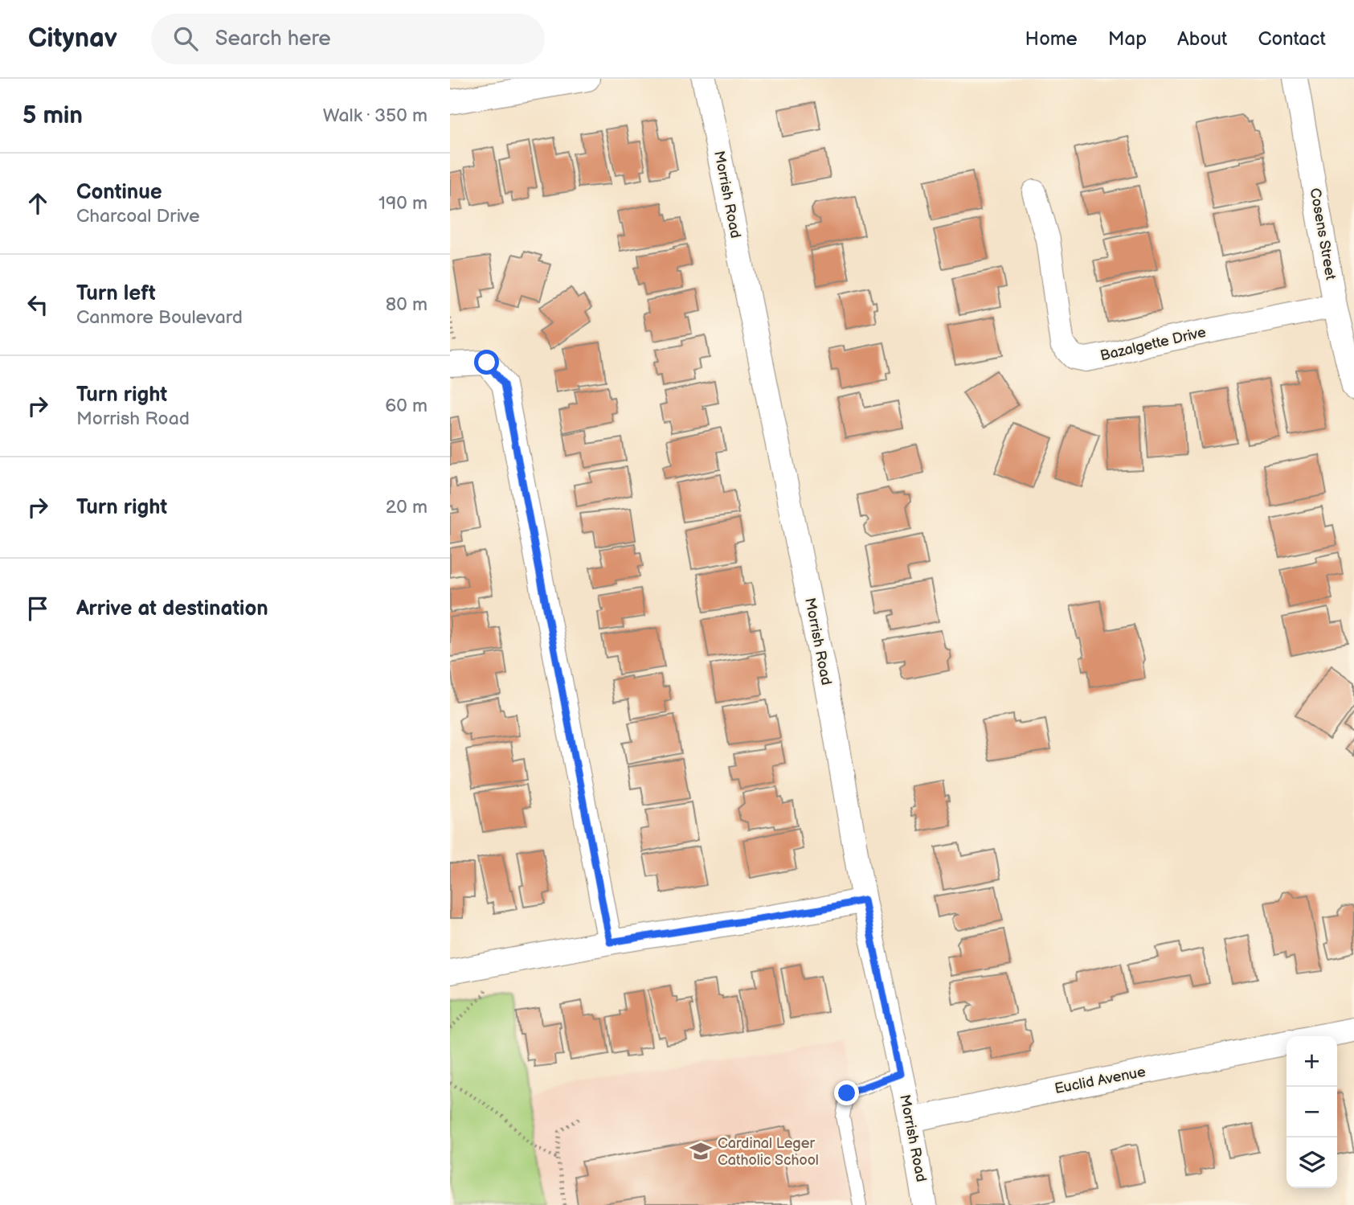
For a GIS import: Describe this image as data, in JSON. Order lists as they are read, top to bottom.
{
  "streets": {
    "street": [
      "Morrish Road",
      "Cosens Street",
      "Bazalgette Drive",
      "Euclid Avenue"
    ]
  },
  "crossings": [
    ["Morrish Road", "Euclid Avenue"],
    ["Cosens Street", "Bazalgette Drive"]
  ],
  "places": {
    "school or university": ["Cardinal Leger Catholic School"]
  },
  "page": {
    "header": "Citynav",
    "search": "Search here",
    "nav": [
      "Home",
      "Map",
      "About",
      "Contact"
    ],
    "heading": ["5 min", "Walk · 350 m"],
    "list": [
      ["Continue", "Charcoal Drive", "190 m"],
      ["Turn left", "Canmore Boulevard", "80 m"],
      ["Turn right", "Morrish Road", "60 m"],
      ["Turn right", "20 m"],
      "Arrive at destination"
    ],
    "map_buttons": ["+", "−"]
  }
}
